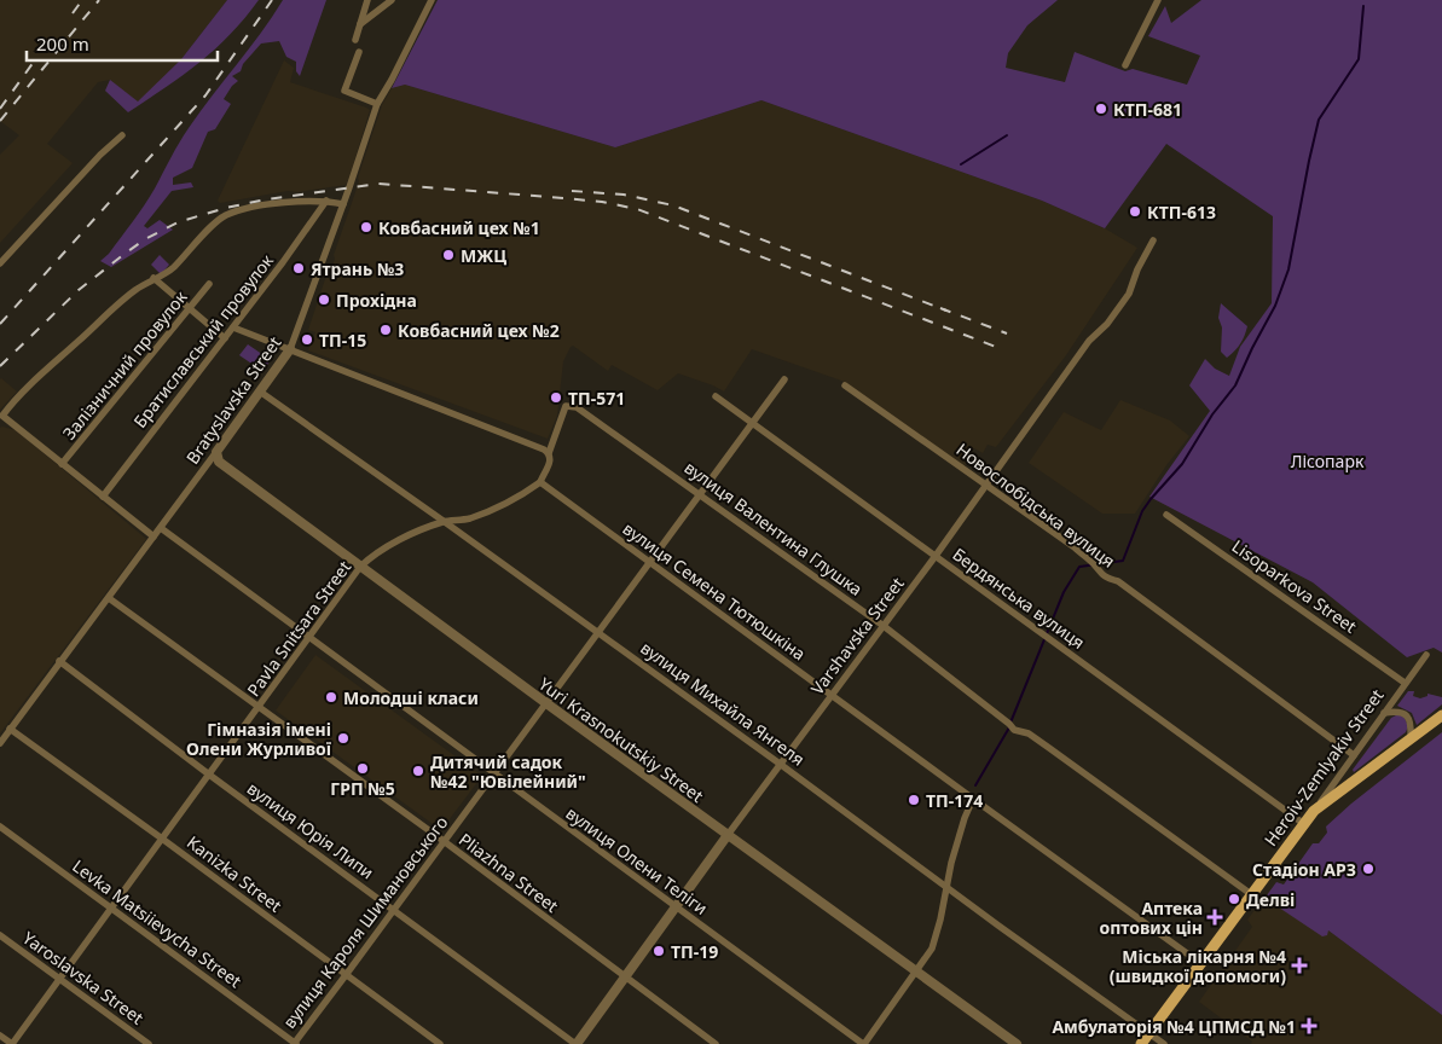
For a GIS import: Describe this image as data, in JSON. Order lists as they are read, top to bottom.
{
  "streets": {
    "main road": ["Heroiv-Zemlyakiv Street"],
    "street": [
      "Братиславський провулок",
      "Залізничний провулок",
      "Bratyslavska Street",
      "Новослобідська вулиця",
      "вулиця Валентина Глушка",
      "Lisoparkova Street",
      "вулиця Семена Тютюшкіна",
      "Бердянська вулиця",
      "Pavla Snitsara Street",
      "Varshavska Street",
      "вулиця Михайла Янгеля",
      "Yuri Krasnokutskiy Street",
      "вулиця Юрія Липи",
      "вулиця Олени Теліги",
      "Pliazhna Street",
      "Kanizka Street",
      "вулиця Кароля Шимановського",
      "Levka Matsiievycha Street",
      "Yaroslavska Street"
    ]
  },
  "crossings": [
    ["Bratyslavska Street", "вулиця Михайла Янгеля"],
    ["Bratyslavska Street", "Yuri Krasnokutskiy Street"],
    ["Bratyslavska Street", "вулиця Юрія Липи"],
    ["Bratyslavska Street", "вулиця Олени Теліги"],
    ["Bratyslavska Street", "Pliazhna Street"],
    ["Bratyslavska Street", "Kanizka Street"],
    ["Новослобідська вулиця", "Varshavska Street"],
    ["Новослобідська вулиця", "Heroiv-Zemlyakiv Street"],
    ["вулиця Валентина Глушка", "Varshavska Street"],
    ["вулиця Валентина Глушка", "Heroiv-Zemlyakiv Street"],
    ["вулиця Валентина Глушка", "вулиця Кароля Шимановського"],
    ["Lisoparkova Street", "Heroiv-Zemlyakiv Street"],
    ["вулиця Семена Тютюшкіна", "Pavla Snitsara Street"],
    ["вулиця Семена Тютюшкіна", "Varshavska Street"],
    ["вулиця Семена Тютюшкіна", "Heroiv-Zemlyakiv Street"],
    ["вулиця Семена Тютюшкіна", "вулиця Кароля Шимановського"],
    ["Бердянська вулиця", "Varshavska Street"],
    ["Бердянська вулиця", "Heroiv-Zemlyakiv Street"],
    ["Бердянська вулиця", "вулиця Кароля Шимановського"],
    ["Pavla Snitsara Street", "вулиця Михайла Янгеля"],
    ["Pavla Snitsara Street", "Yuri Krasnokutskiy Street"],
    ["Pavla Snitsara Street", "вулиця Юрія Липи"],
    ["Pavla Snitsara Street", "вулиця Олени Теліги"],
    ["Pavla Snitsara Street", "Pliazhna Street"],
    ["Pavla Snitsara Street", "Kanizka Street"],
    ["Pavla Snitsara Street", "Levka Matsiievycha Street"],
    ["Pavla Snitsara Street", "Yaroslavska Street"],
    ["Varshavska Street", "вулиця Михайла Янгеля"],
    ["Varshavska Street", "Yuri Krasnokutskiy Street"],
    ["Varshavska Street", "вулиця Юрія Липи"],
    ["Varshavska Street", "вулиця Олени Теліги"],
    ["Varshavska Street", "Pliazhna Street"],
    ["вулиця Михайла Янгеля", "Heroiv-Zemlyakiv Street"],
    ["вулиця Михайла Янгеля", "вулиця Кароля Шимановського"],
    ["Yuri Krasnokutskiy Street", "вулиця Кароля Шимановського"],
    ["вулиця Юрія Липи", "вулиця Кароля Шимановського"],
    ["вулиця Олени Теліги", "вулиця Кароля Шимановського"],
    ["Pliazhna Street", "вулиця Кароля Шимановського"],
    ["Kanizka Street", "вулиця Кароля Шимановського"],
    ["вулиця Кароля Шимановського", "Levka Matsiievycha Street"]
  ],
  "parks": ["Лісопарк"],
  "places": {
    "other": [
      "КТП-681",
      "КТП-613",
      "Ковбасний цех №1",
      "МЖЦ",
      "Ятрань №3",
      "Прохідна",
      "Ковбасний цех №2",
      "ТП-15",
      "ТП-571",
      "Молодші класи",
      "Гімназія імені Олени Журливої",
      "ГРП №5",
      "Дитячий садок №42 \"Ювілейний\"",
      "ТП-174",
      "Стадіон АРЗ",
      "Делві",
      "ТП-19"
    ],
    "health": ["Аптека оптових цін", "Міська лікарня №4 (швидкої допомоги)", "Амбулаторія №4 ЦПМСД №1"]
  },
  "scale_bar": "200 m"
}
